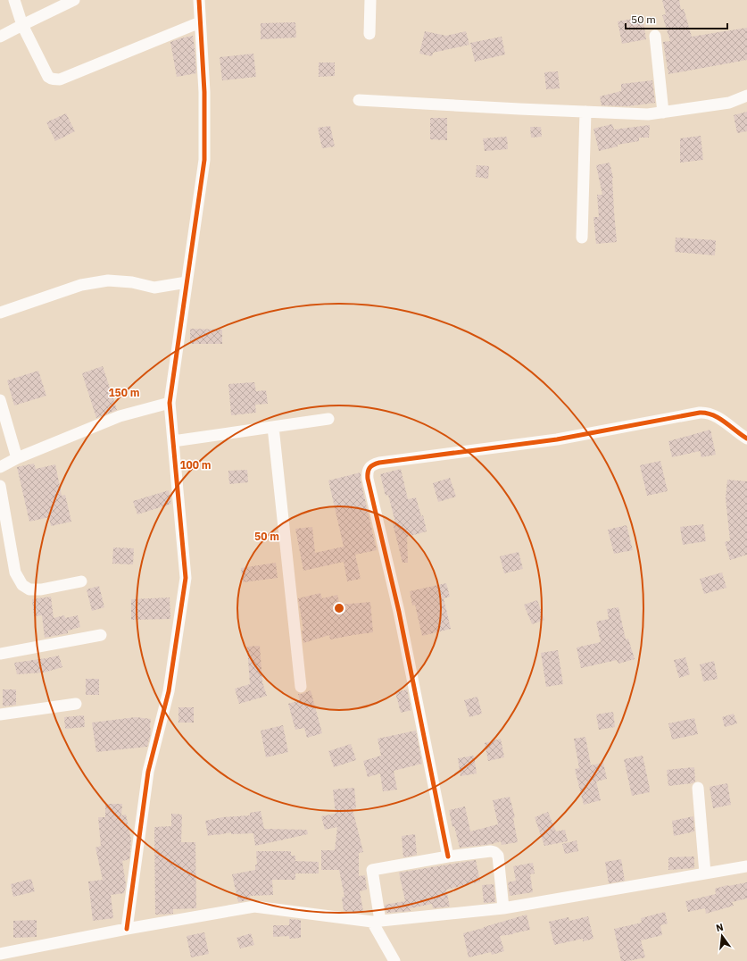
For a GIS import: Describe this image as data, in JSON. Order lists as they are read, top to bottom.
{
  "scale_bar": "50 m",
  "north": "top",
  "rings": ["150 m", "100 m", "50 m"]
}
